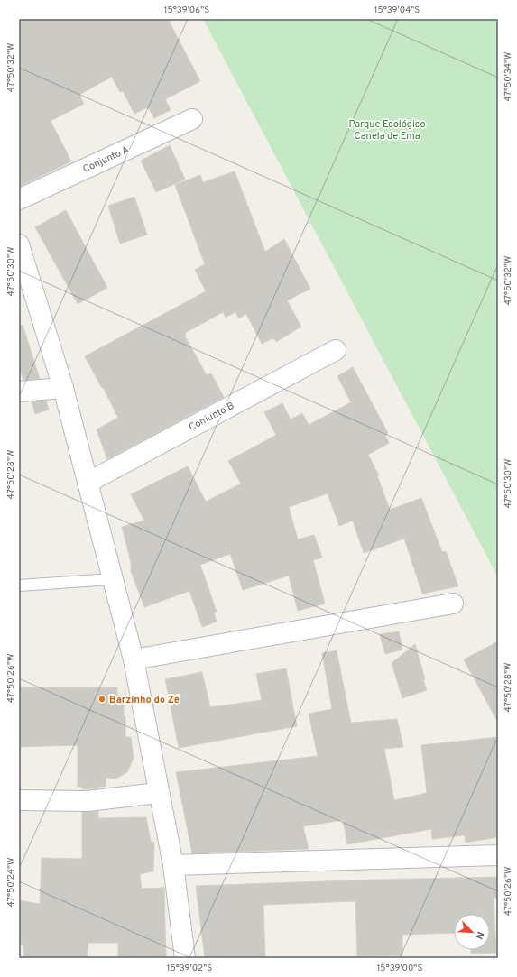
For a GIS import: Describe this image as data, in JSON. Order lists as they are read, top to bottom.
{
  "streets": {
    "street": ["Conjunto A", "Conjunto B"]
  },
  "parks": ["Parque Ecológico Canela de Ema"],
  "places": ["Barzinho do Zé"],
  "north": "bottom right",
  "coordinates": [
    "15°39'06\"S",
    "15°39'04\"S",
    "47°50'32\"W",
    "47°50'34\"W",
    "47°50'30\"W",
    "47°50'28\"W",
    "47°50'26\"W",
    "47°50'24\"W",
    "15°39'02\"S",
    "15°39'00\"S"
  ]
}
